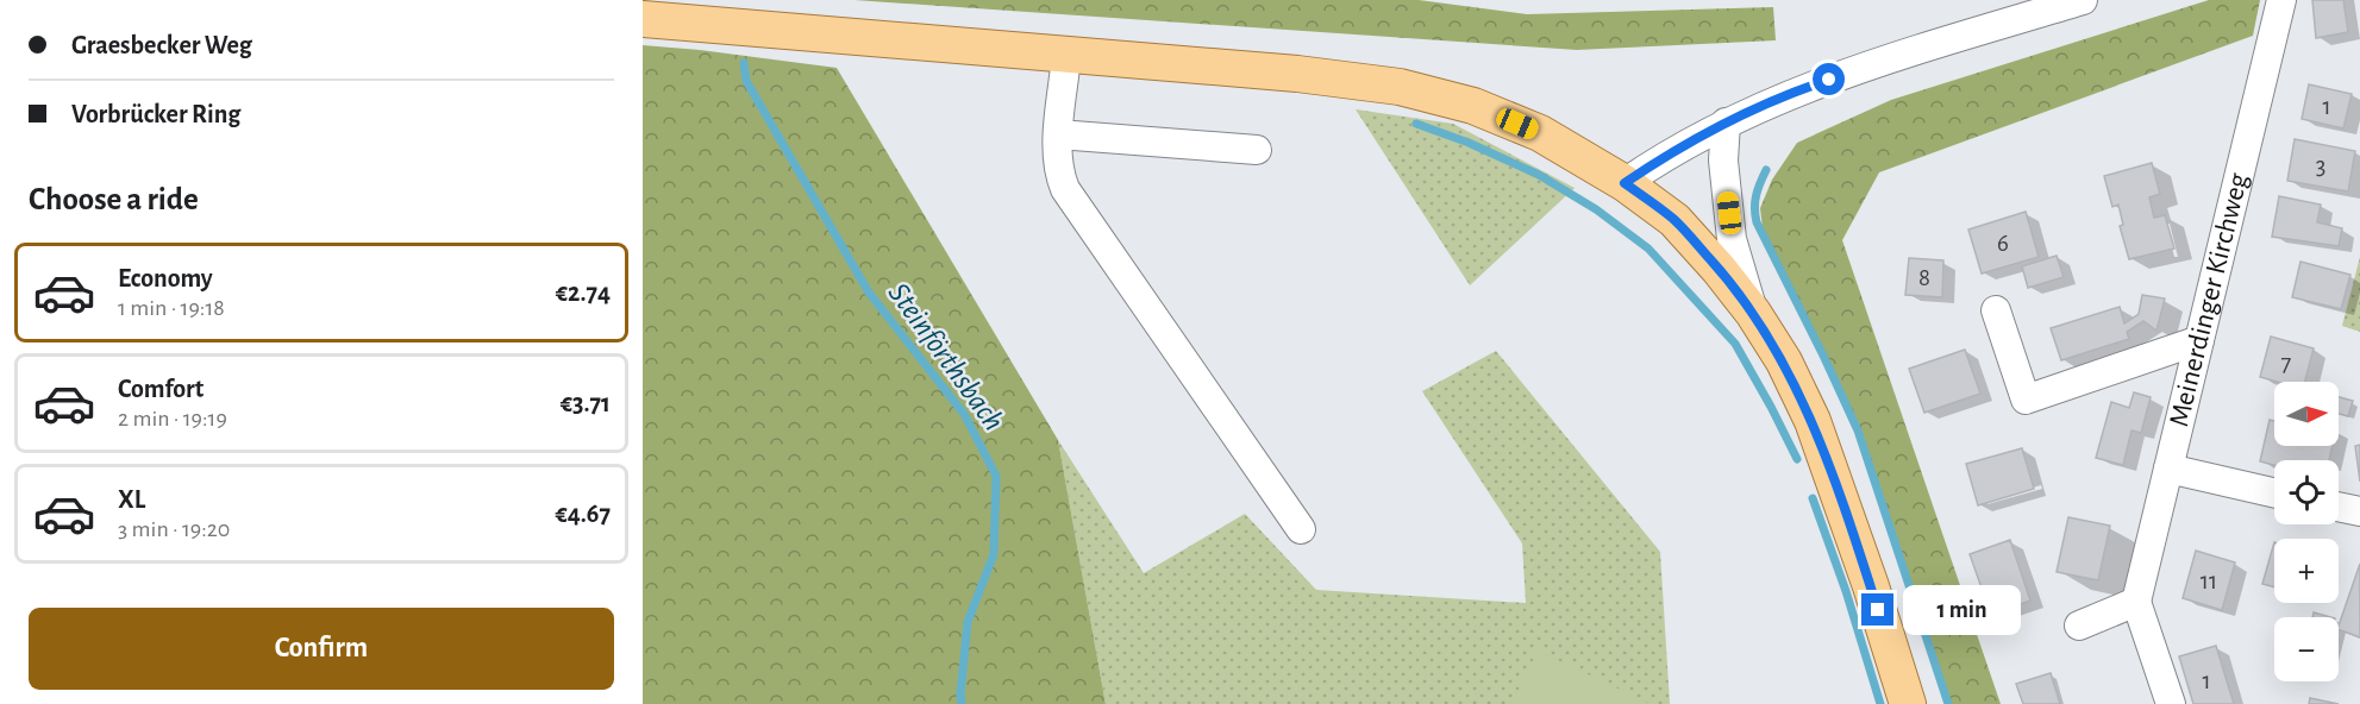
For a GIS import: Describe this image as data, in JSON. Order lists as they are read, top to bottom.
{
  "streets": {
    "street": ["Meinerdinger Kirchweg"]
  },
  "water": ["Steinförthsbach"],
  "house_numbers": [
    "1",
    "3",
    "6",
    "8",
    "7",
    "11",
    "1"
  ],
  "north": "right",
  "page": {
    "banner": ["Graesbecker Weg", "Vorbrücker Ring"],
    "heading": "Choose a ride",
    "list": [
      {
        "name": "Economy",
        "note": "1 min · 19:18",
        "value": "€2.74"
      },
      {
        "name": "Comfort",
        "note": "2 min · 19:19",
        "value": "€3.71"
      },
      {
        "name": "XL",
        "note": "3 min · 19:20",
        "value": "€4.67"
      }
    ],
    "map_buttons": ["+", "−"],
    "bubble": "1 min",
    "buttons": "Confirm"
  }
}
